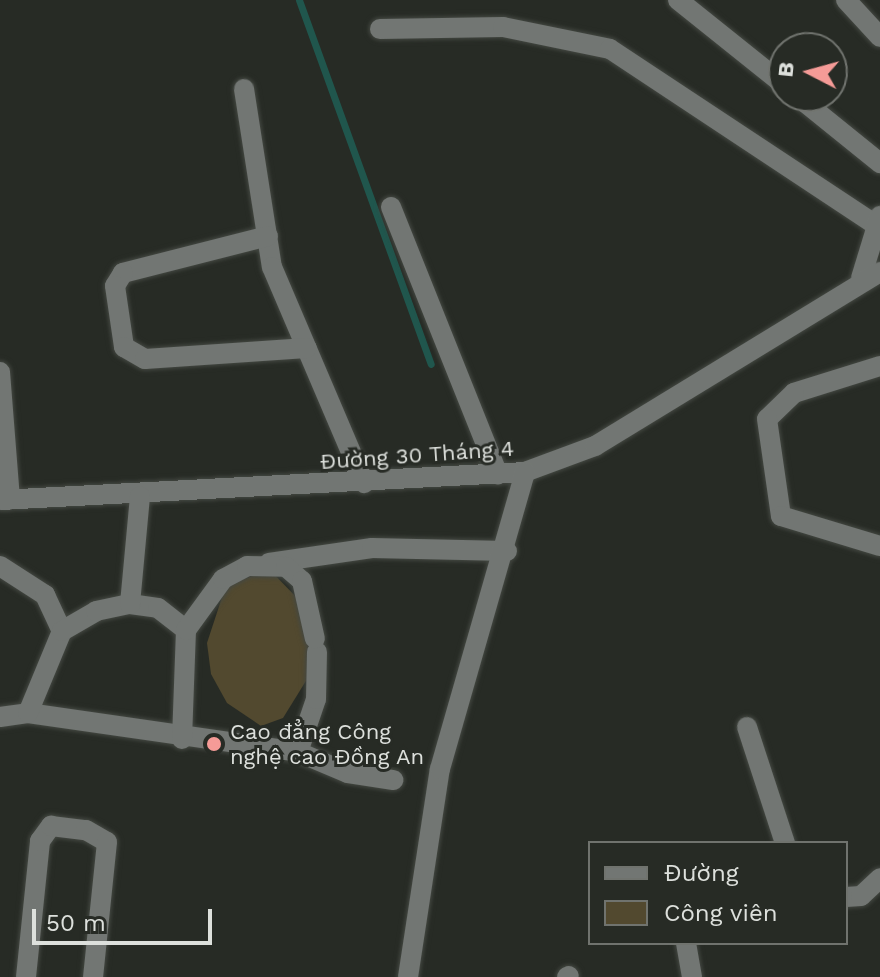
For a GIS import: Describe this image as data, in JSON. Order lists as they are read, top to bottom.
{
  "streets": {
    "street": ["Đường 30 Tháng 4"]
  },
  "places": ["Cao đẳng Công nghệ cao Đồng An"],
  "legend": ["Đường", "Công viên"],
  "scale_bar": "50 m",
  "north": "left"
}
